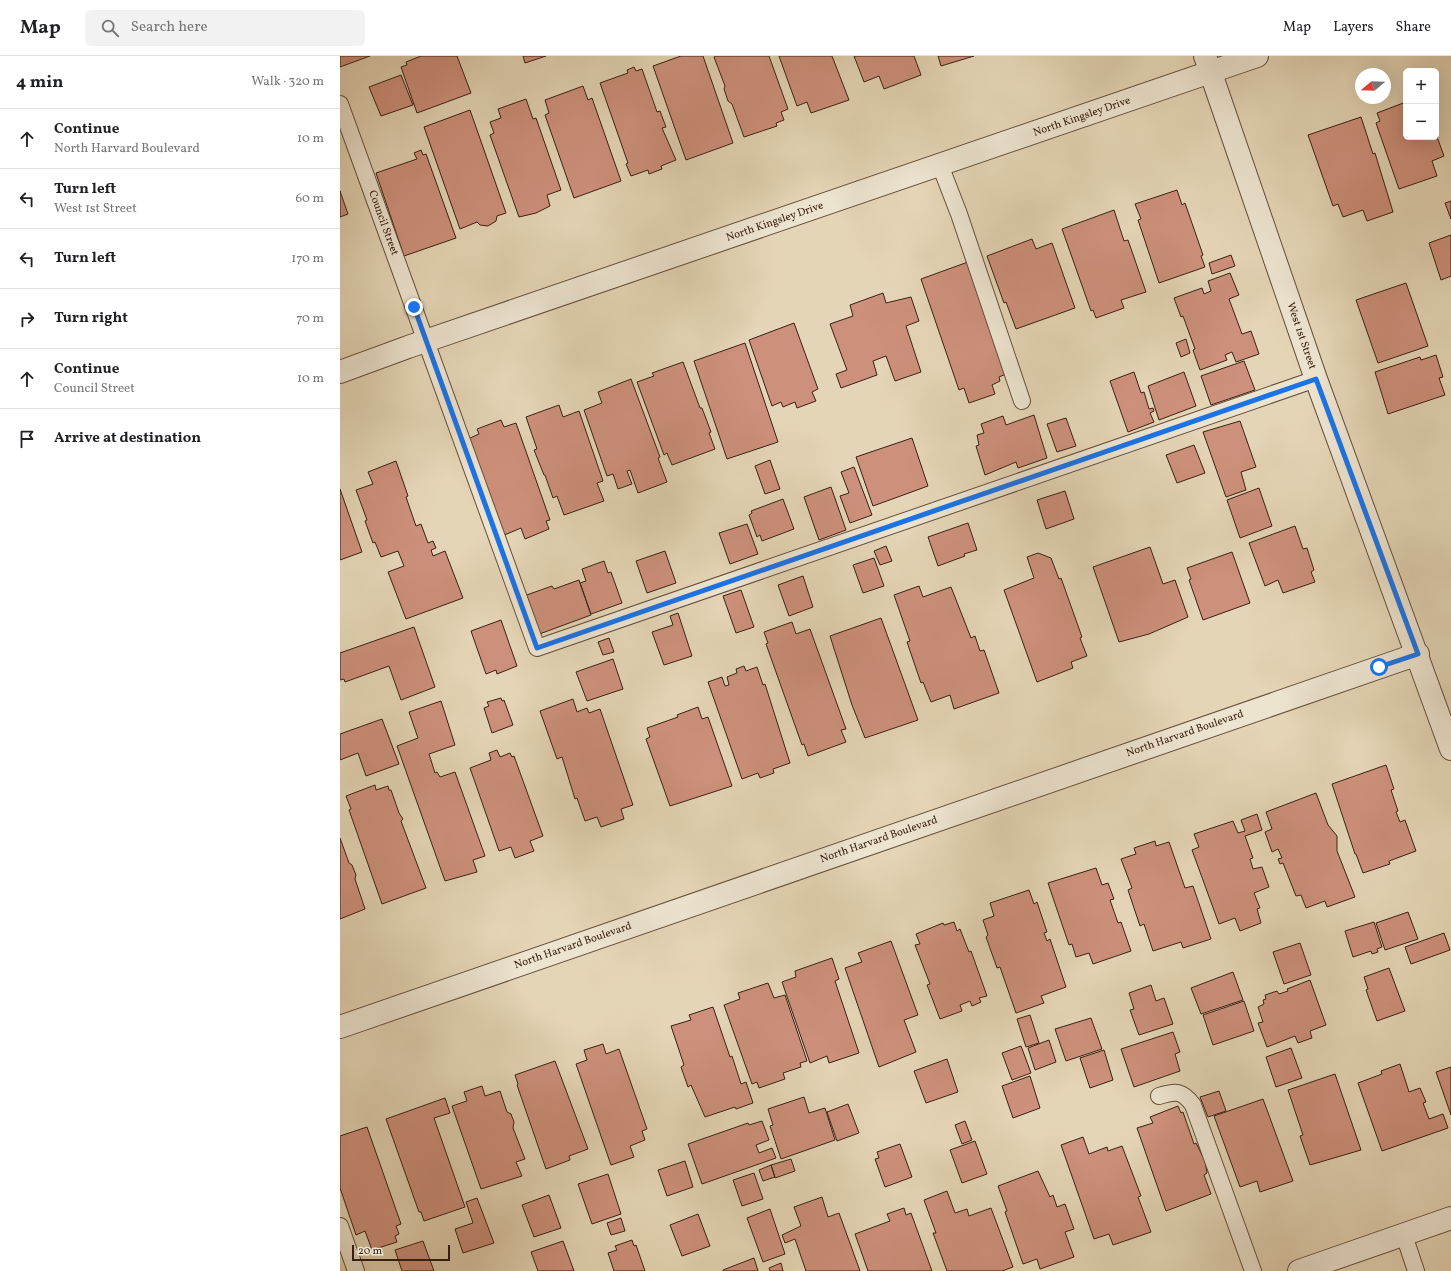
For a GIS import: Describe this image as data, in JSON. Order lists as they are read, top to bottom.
{
  "streets": {
    "street": ["North Kingsley Drive", "West 1st Street", "North Harvard Boulevard"],
    "lane": ["Council Street"]
  },
  "crossings": [
    ["North Kingsley Drive", "Council Street"],
    ["North Kingsley Drive", "West 1st Street"],
    ["Council Street", "West 1st Street"],
    ["West 1st Street", "North Harvard Boulevard"]
  ],
  "scale_bar": "20 m",
  "north": "left",
  "page": {
    "header": "Map",
    "search": "Search here",
    "nav": ["Map", "Layers", "Share"],
    "heading": ["4 min", "Walk · 320 m"],
    "map_buttons": ["+", "−"],
    "list": [
      ["Continue", "North Harvard Boulevard", "10 m"],
      ["Turn left", "West 1st Street", "60 m"],
      ["Turn left", "170 m"],
      ["Turn right", "70 m"],
      ["Continue", "Council Street", "10 m"],
      "Arrive at destination"
    ],
    "scale": "20 m"
  }
}
